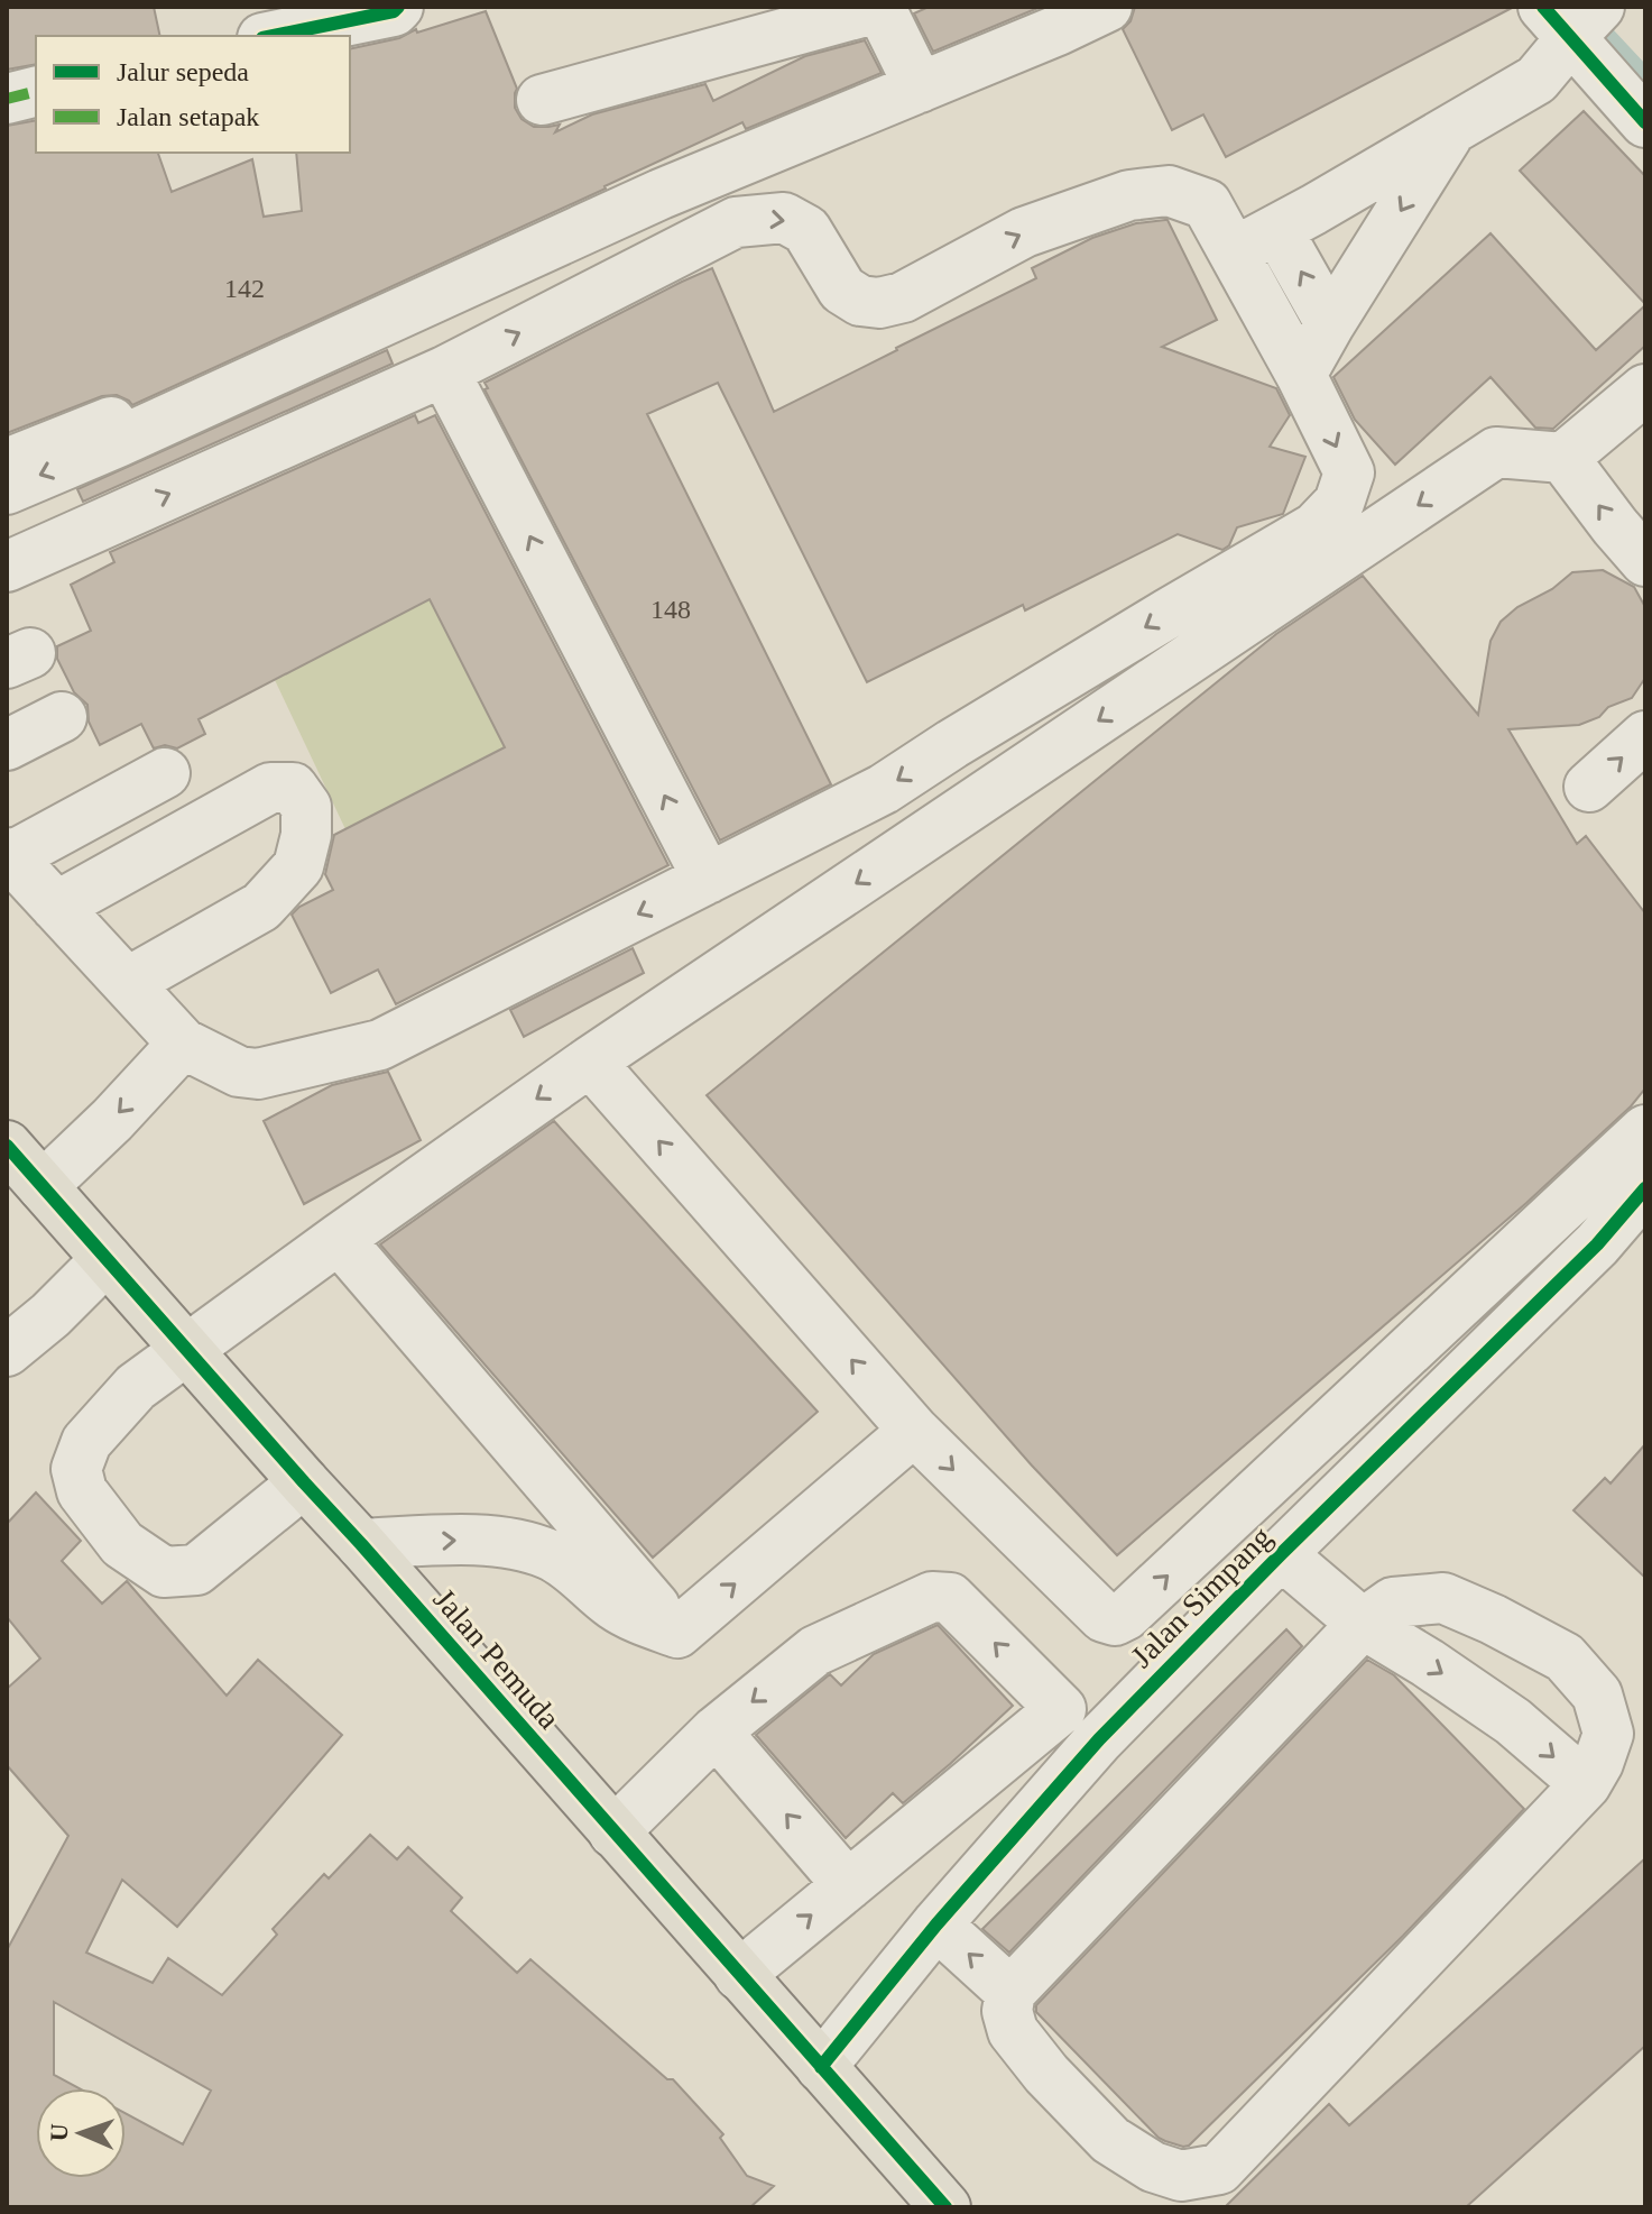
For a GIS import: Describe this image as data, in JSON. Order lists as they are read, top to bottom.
{
  "streets": {
    "main road": ["Jalan Pemuda"],
    "street": ["Jalan Simpang"]
  },
  "crossings": [
    ["Jalan Simpang", "Jalan Pemuda"]
  ],
  "house_numbers": ["142", "148"],
  "legend": ["Jalur sepeda", "Jalan setapak"],
  "north": "left"
}
